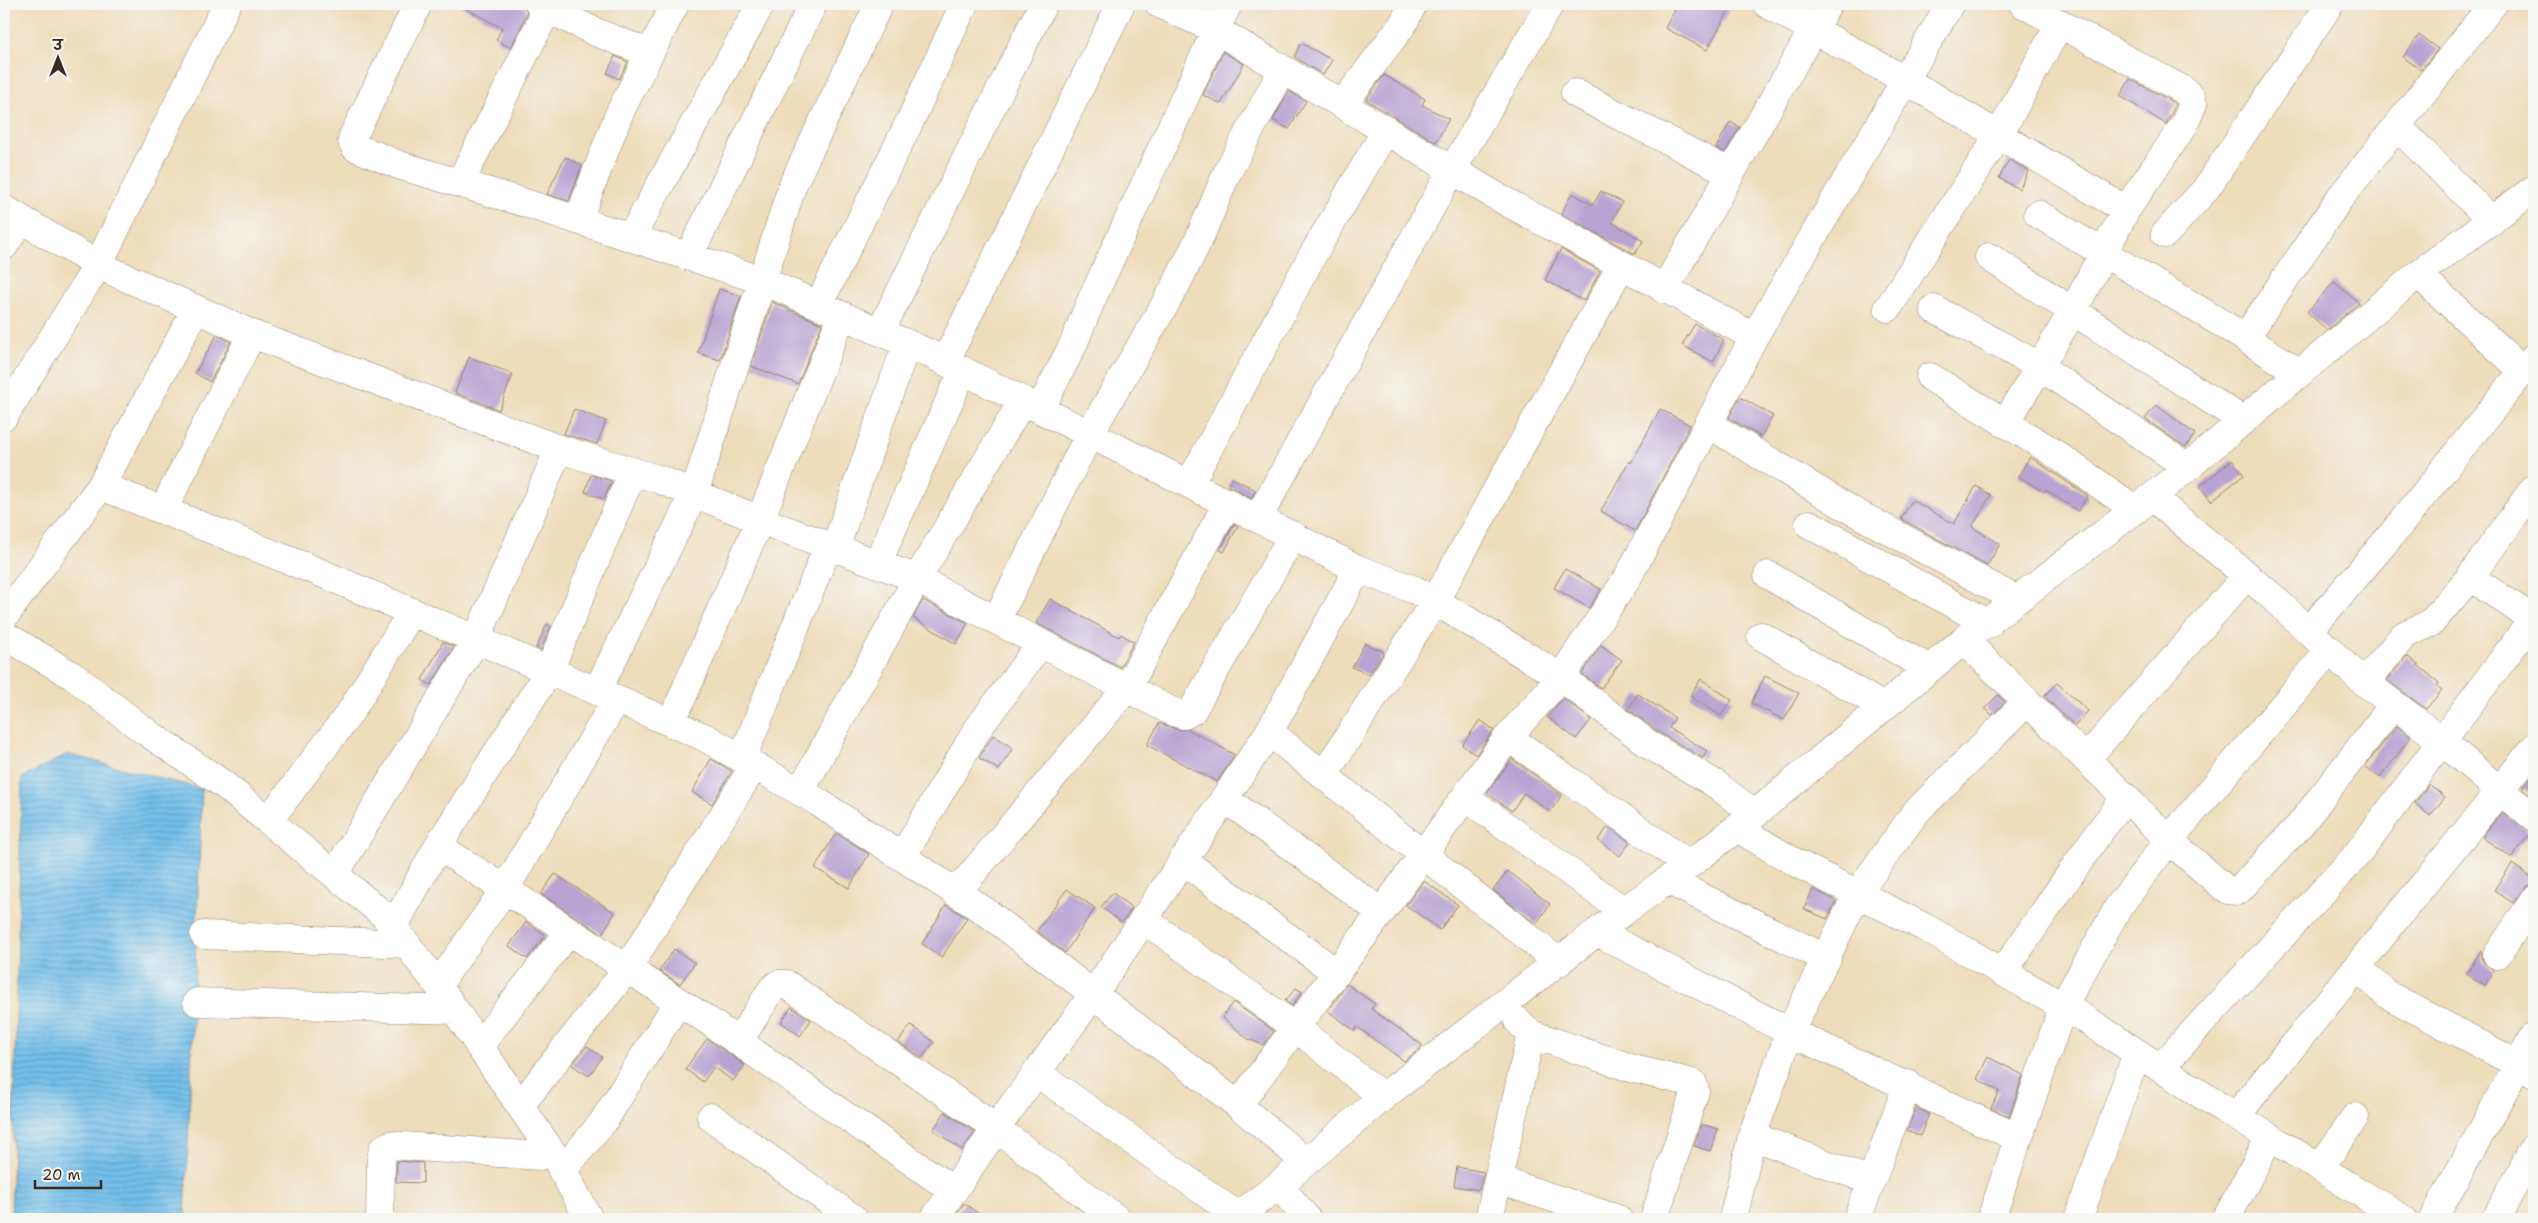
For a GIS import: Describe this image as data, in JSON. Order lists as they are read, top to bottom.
{
  "scale_bar": "20 m",
  "north": "top"
}
